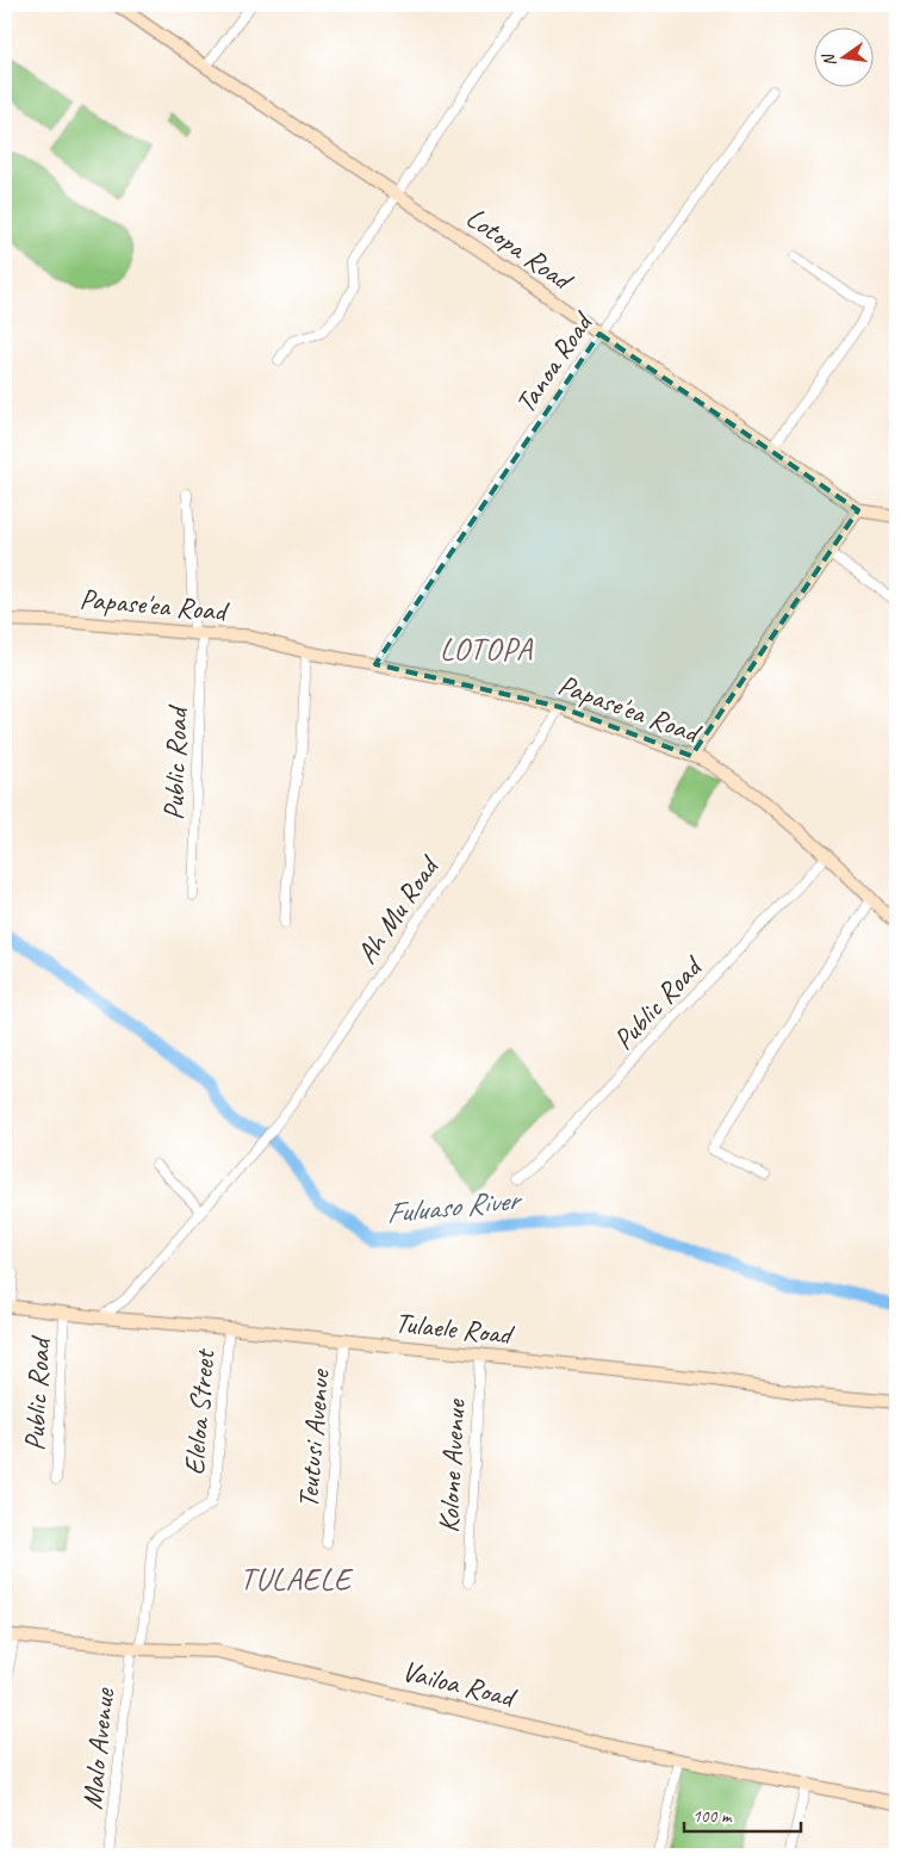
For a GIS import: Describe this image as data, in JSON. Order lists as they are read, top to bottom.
{
  "streets": {
    "street": [
      "Lotopa Road",
      "Tanoa Road",
      "Papase'ea Road",
      "Public Road",
      "Ah Mu Road",
      "Tulaele Road",
      "Eleloa Street",
      "Teutusi Avenue",
      "Kolone Avenue",
      "Vailoa Road",
      "Malo Avenue"
    ]
  },
  "crossings": [
    ["Lotopa Road", "Tanoa Road"],
    ["Tanoa Road", "Papase'ea Road"],
    ["Papase'ea Road", "Public Road"],
    ["Papase'ea Road", "Ah Mu Road"],
    ["Public Road", "Tulaele Road"],
    ["Tulaele Road", "Eleloa Street"],
    ["Tulaele Road", "Teutusi Avenue"],
    ["Tulaele Road", "Kolone Avenue"],
    ["Eleloa Street", "Vailoa Road"],
    ["Eleloa Street", "Malo Avenue"],
    ["Vailoa Road", "Malo Avenue"]
  ],
  "districts": ["LOTOPA", "TULAELE"],
  "water": ["Fuluaso River"],
  "scale_bar": "100 m",
  "north": "left"
}
